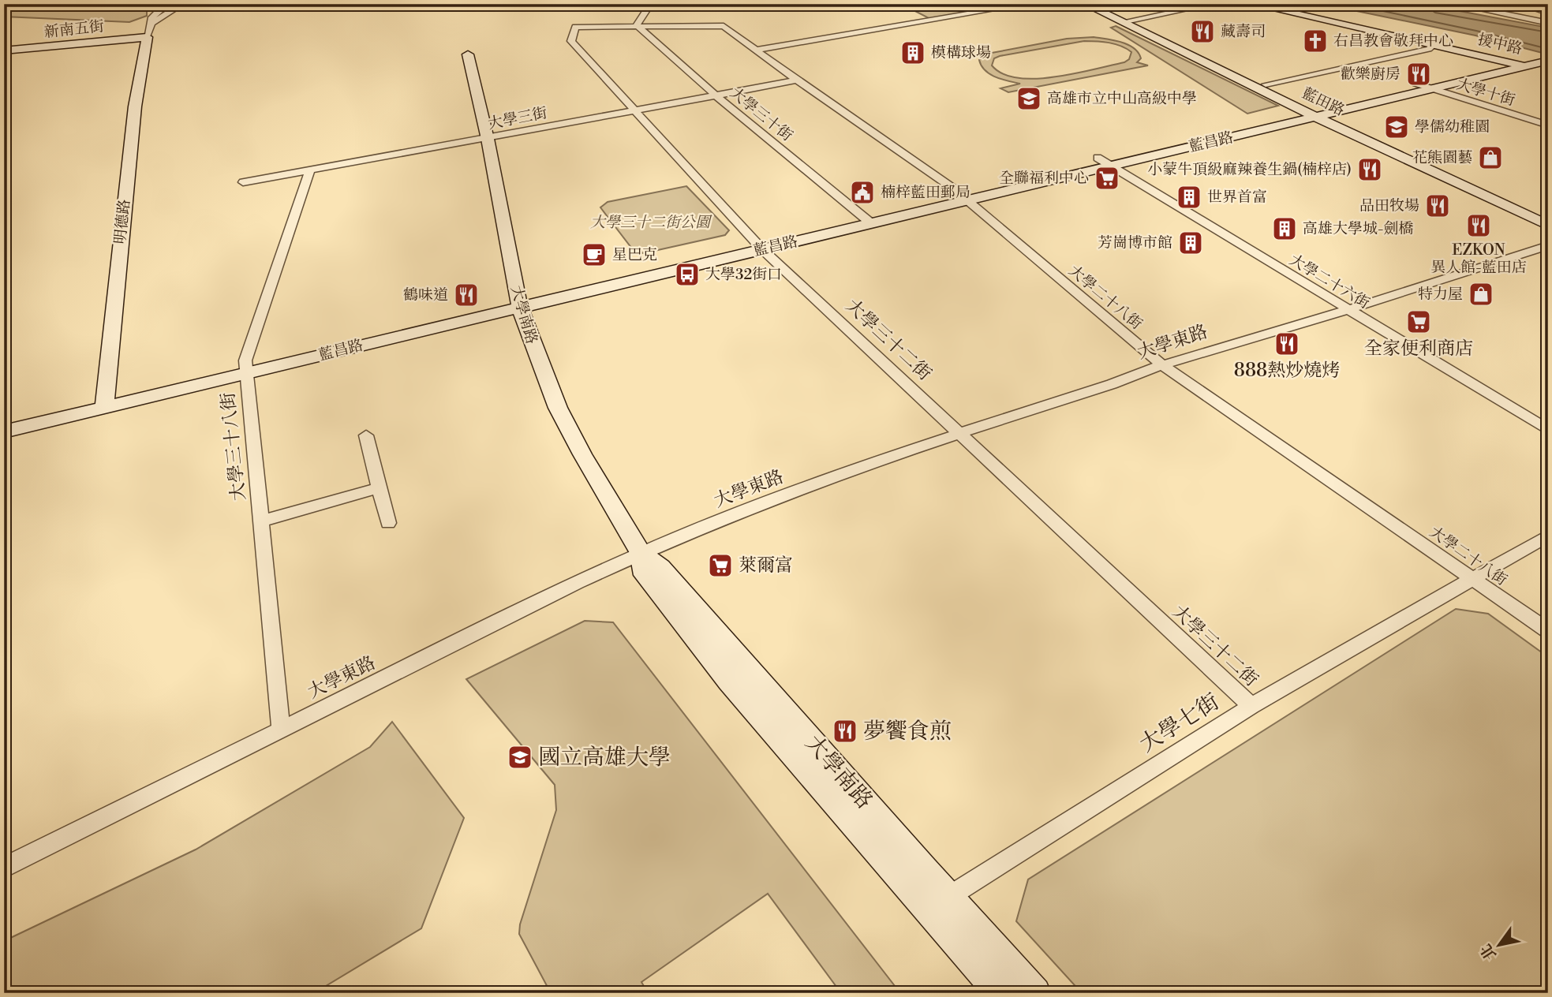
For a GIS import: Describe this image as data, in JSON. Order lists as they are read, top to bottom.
{
  "streets": {
    "street": [
      "新南五街",
      "援中路",
      "大學十街",
      "藍田路",
      "大學三十街",
      "大學三街",
      "藍昌路",
      "明德路",
      "大學二十六街",
      "大學二十八街",
      "大學南路",
      "大學三十二街",
      "大學東路",
      "大學三十八街",
      "大學七街"
    ]
  },
  "crossings": [
    ["新南五街", "明德路"],
    ["援中路", "藍昌路"],
    ["大學十街", "藍昌路"],
    ["藍田路", "藍昌路"],
    ["大學三十街", "大學三街"],
    ["大學三十街", "藍昌路"],
    ["大學三十街", "大學二十八街"],
    ["大學三十街", "大學三十二街"],
    ["大學三街", "大學二十八街"],
    ["大學三街", "大學南路"],
    ["大學三街", "大學三十二街"],
    ["大學三街", "大學三十八街"],
    ["藍昌路", "明德路"],
    ["藍昌路", "大學二十六街"],
    ["藍昌路", "大學二十八街"],
    ["藍昌路", "大學南路"],
    ["藍昌路", "大學三十二街"],
    ["藍昌路", "大學三十八街"],
    ["大學二十六街", "大學東路"],
    ["大學二十八街", "大學三十二街"],
    ["大學二十八街", "大學東路"],
    ["大學二十八街", "大學七街"],
    ["大學南路", "大學東路"],
    ["大學南路", "大學七街"],
    ["大學三十二街", "大學東路"],
    ["大學三十二街", "大學七街"],
    ["大學東路", "大學三十八街"]
  ],
  "parks": ["大學三十二街公園"],
  "places": {
    "restaurant": [
      "藏壽司",
      "歡樂廚房",
      "小蒙牛頂級麻辣養生鍋(楠梓店)",
      "品田牧場",
      "EZKON 異人館-藍田店",
      "鶴味道",
      "888熱炒燒烤",
      "夢饗食煎"
    ],
    "church": ["右昌教會敬拜中心"],
    "building": [
      "模構球場",
      "世界首富",
      "高雄大學城-劍橋",
      "芳崗博市館"
    ],
    "school or university": ["高雄市立中山高級中學", "學儒幼稚園", "國立高雄大學"],
    "shop": ["花熊園藝", "特力屋"],
    "supermarket": ["全聯福利中心", "全家便利商店", "萊爾富"],
    "public building": ["楠梓藍田郵局"],
    "cafe": ["星巴克"],
    "bus stop": ["大學32街口"]
  },
  "north": "bottom left"
}
